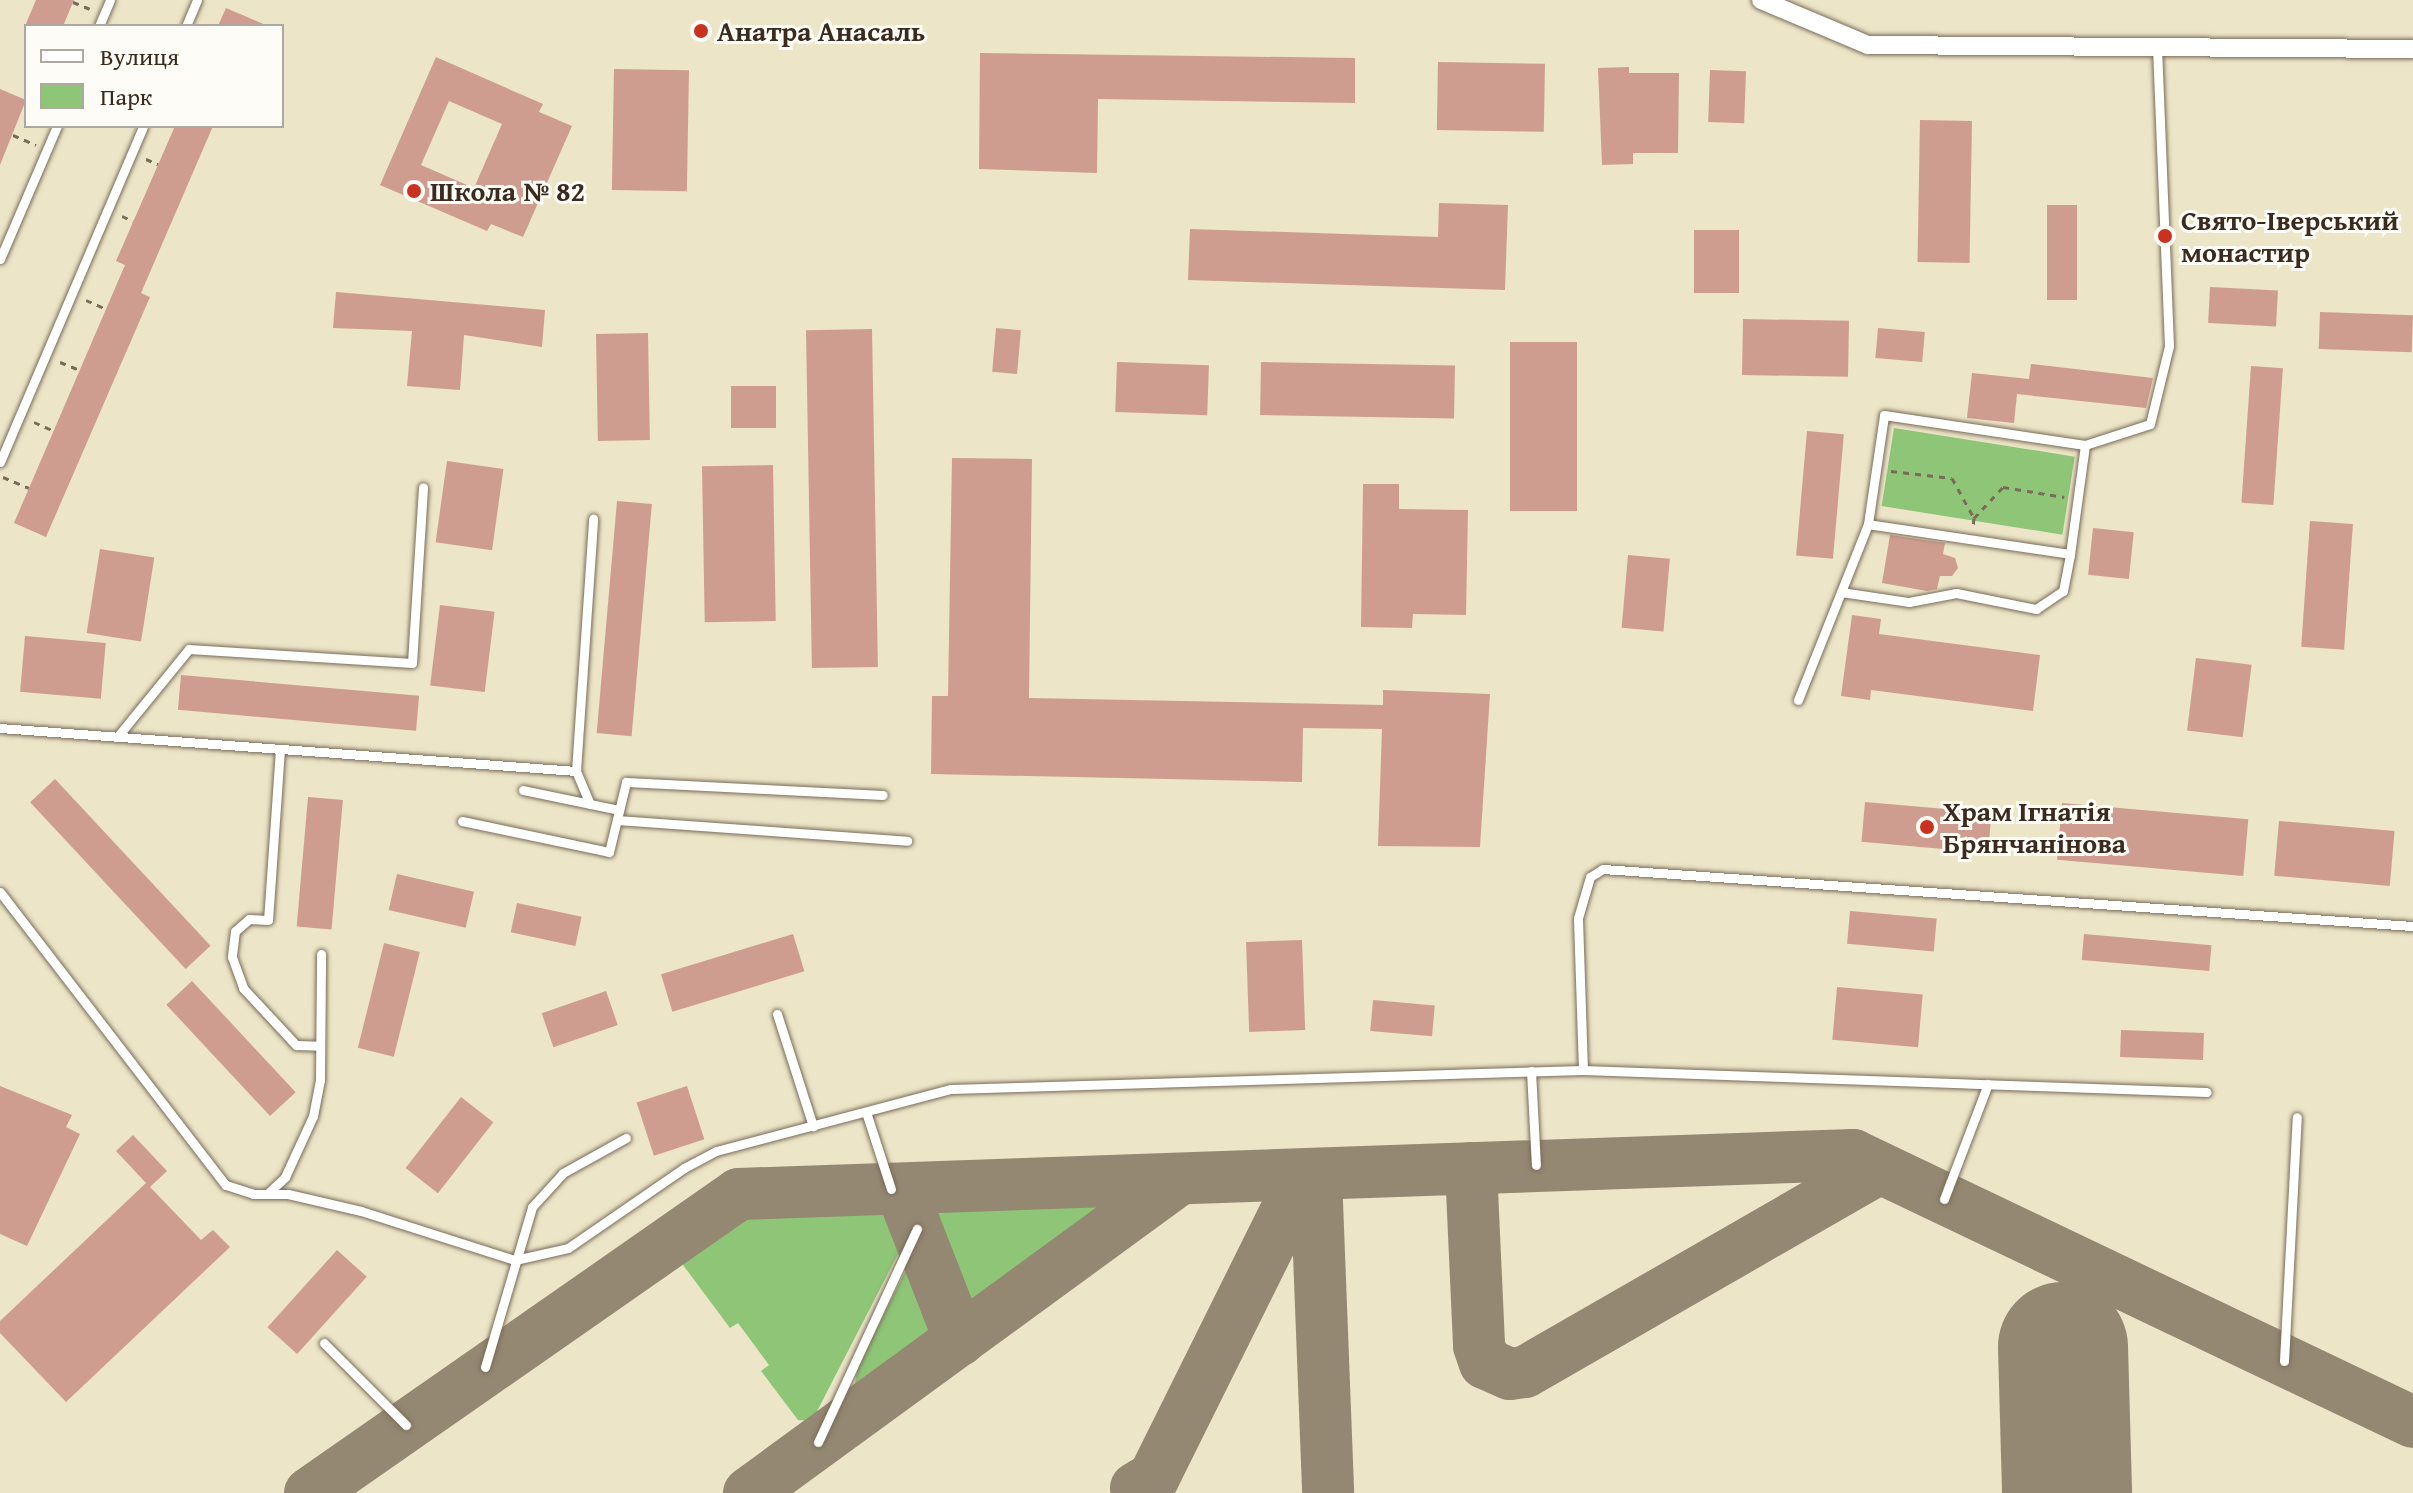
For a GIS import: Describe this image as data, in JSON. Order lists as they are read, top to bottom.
{
  "places": [
    "Анатра Анасаль",
    "Школа № 82",
    "Свято-Іверський монастир",
    "Храм Ігнатія Брянчанінова"
  ],
  "legend": ["Вулиця", "Парк"]
}
